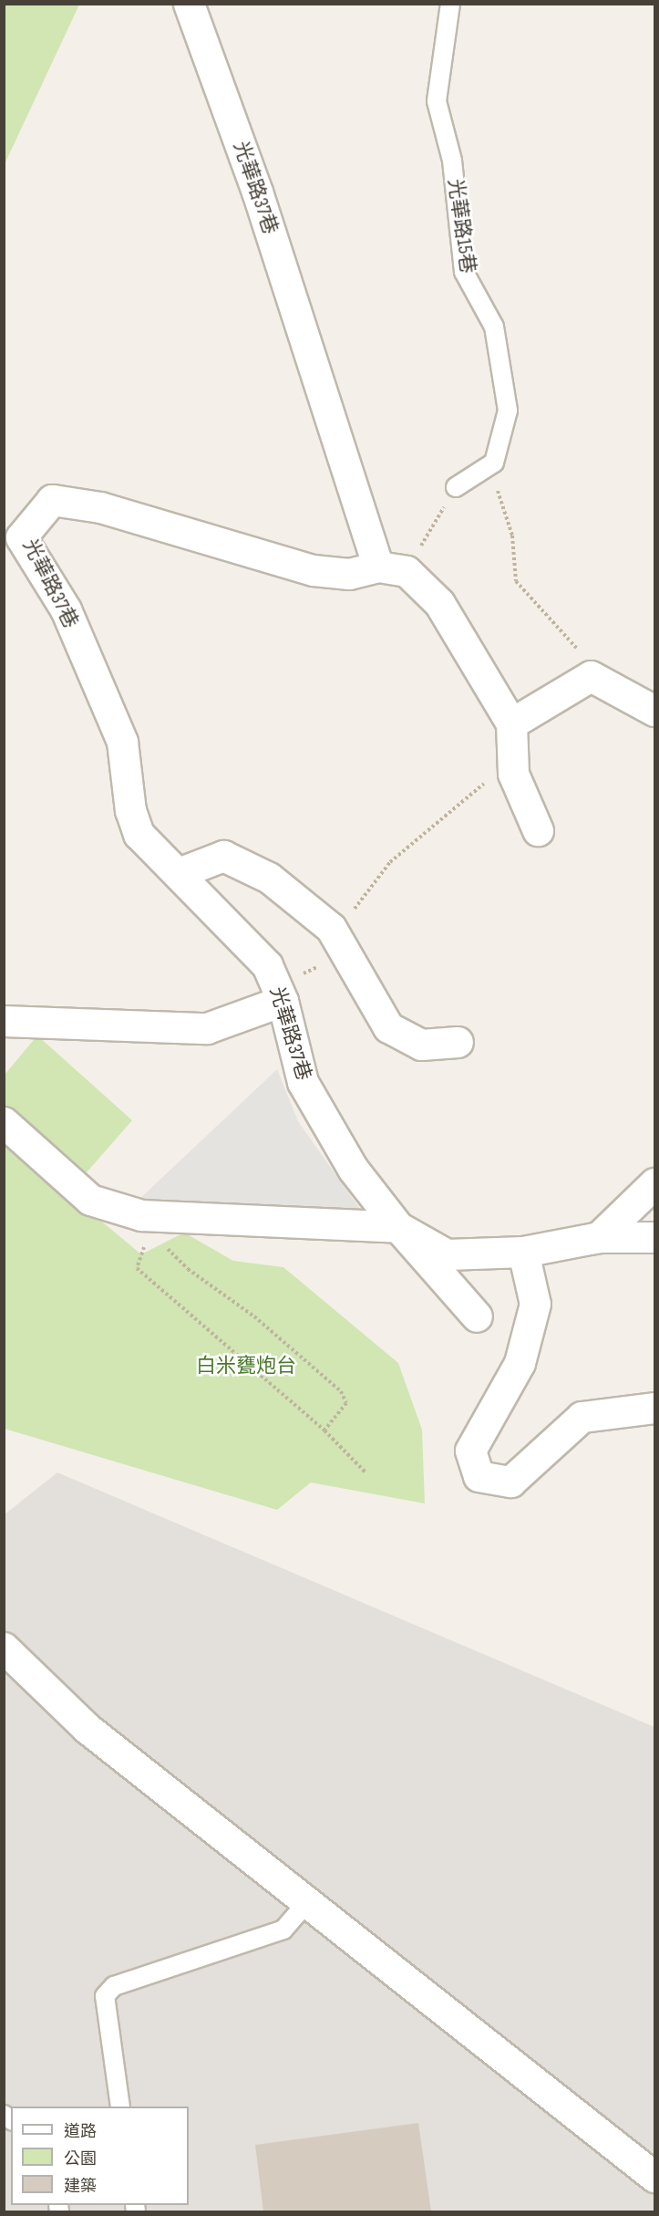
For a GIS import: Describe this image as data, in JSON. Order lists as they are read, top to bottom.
{
  "streets": {
    "street": ["光華路37巷"],
    "lane": ["光華路15巷"]
  },
  "parks": ["白米甕炮台"],
  "legend": ["道路", "公園", "建築"]
}
